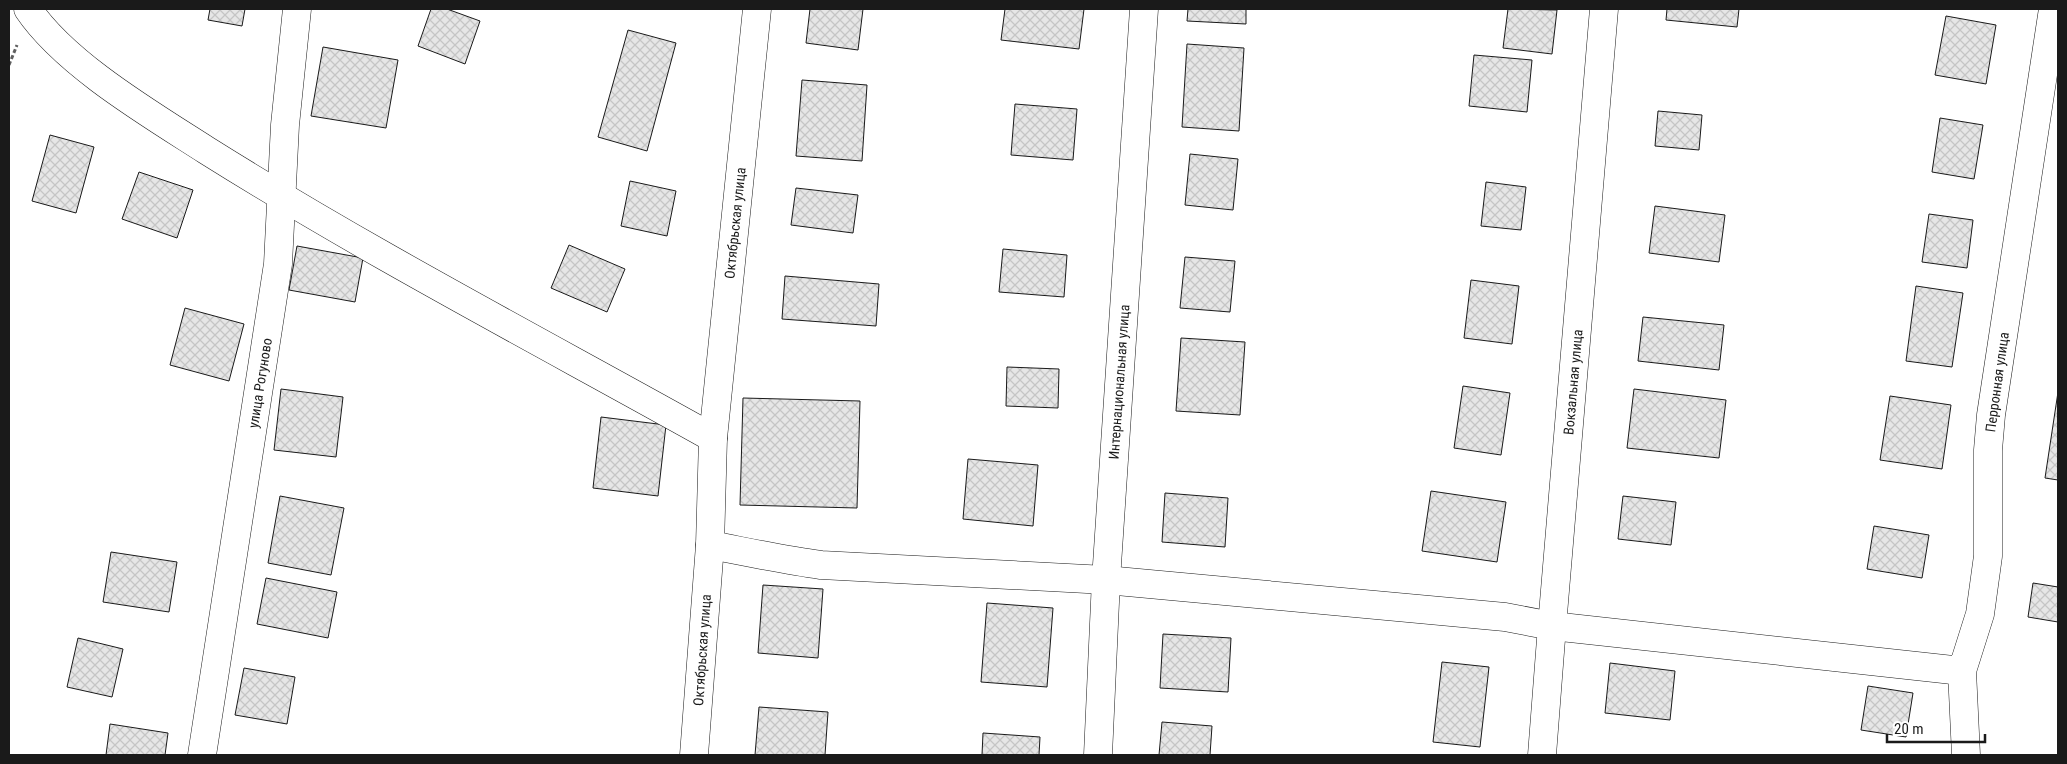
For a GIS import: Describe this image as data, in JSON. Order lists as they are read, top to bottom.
{
  "streets": {
    "street": [
      "Октябрьская улица",
      "Интернациональная улица",
      "Вокзальная улица",
      "Перронная улица",
      "улица Рогуново"
    ]
  },
  "scale_bar": "20 m"
}
